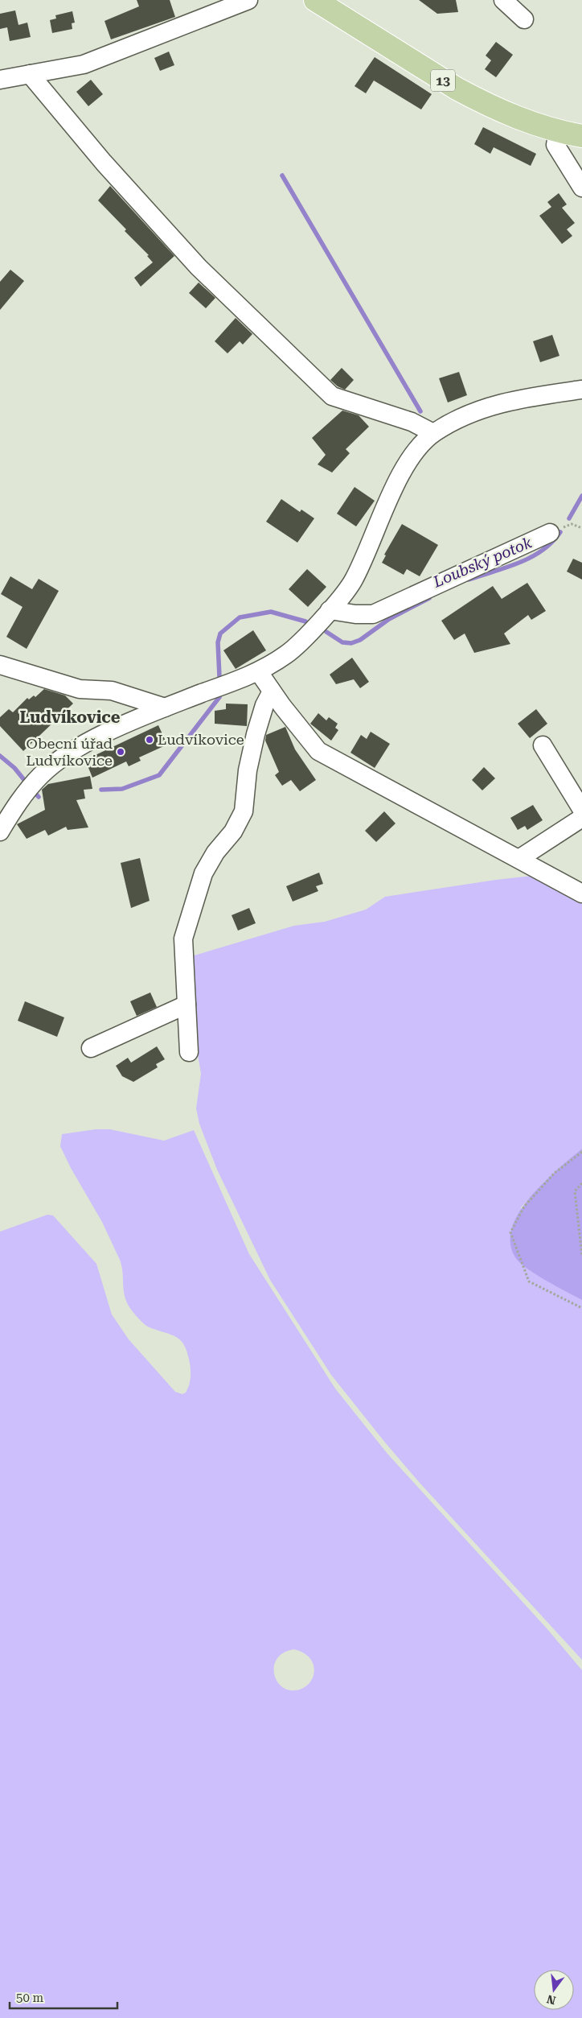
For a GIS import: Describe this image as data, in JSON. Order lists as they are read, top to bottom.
{
  "streets": {
    "main road": ["13"]
  },
  "districts": ["Ludvíkovice"],
  "water": ["Loubský potok"],
  "places": ["Ludvíkovice", "Obecní úřad Ludvíkovice"],
  "scale_bar": "50 m",
  "north": "bottom"
}
